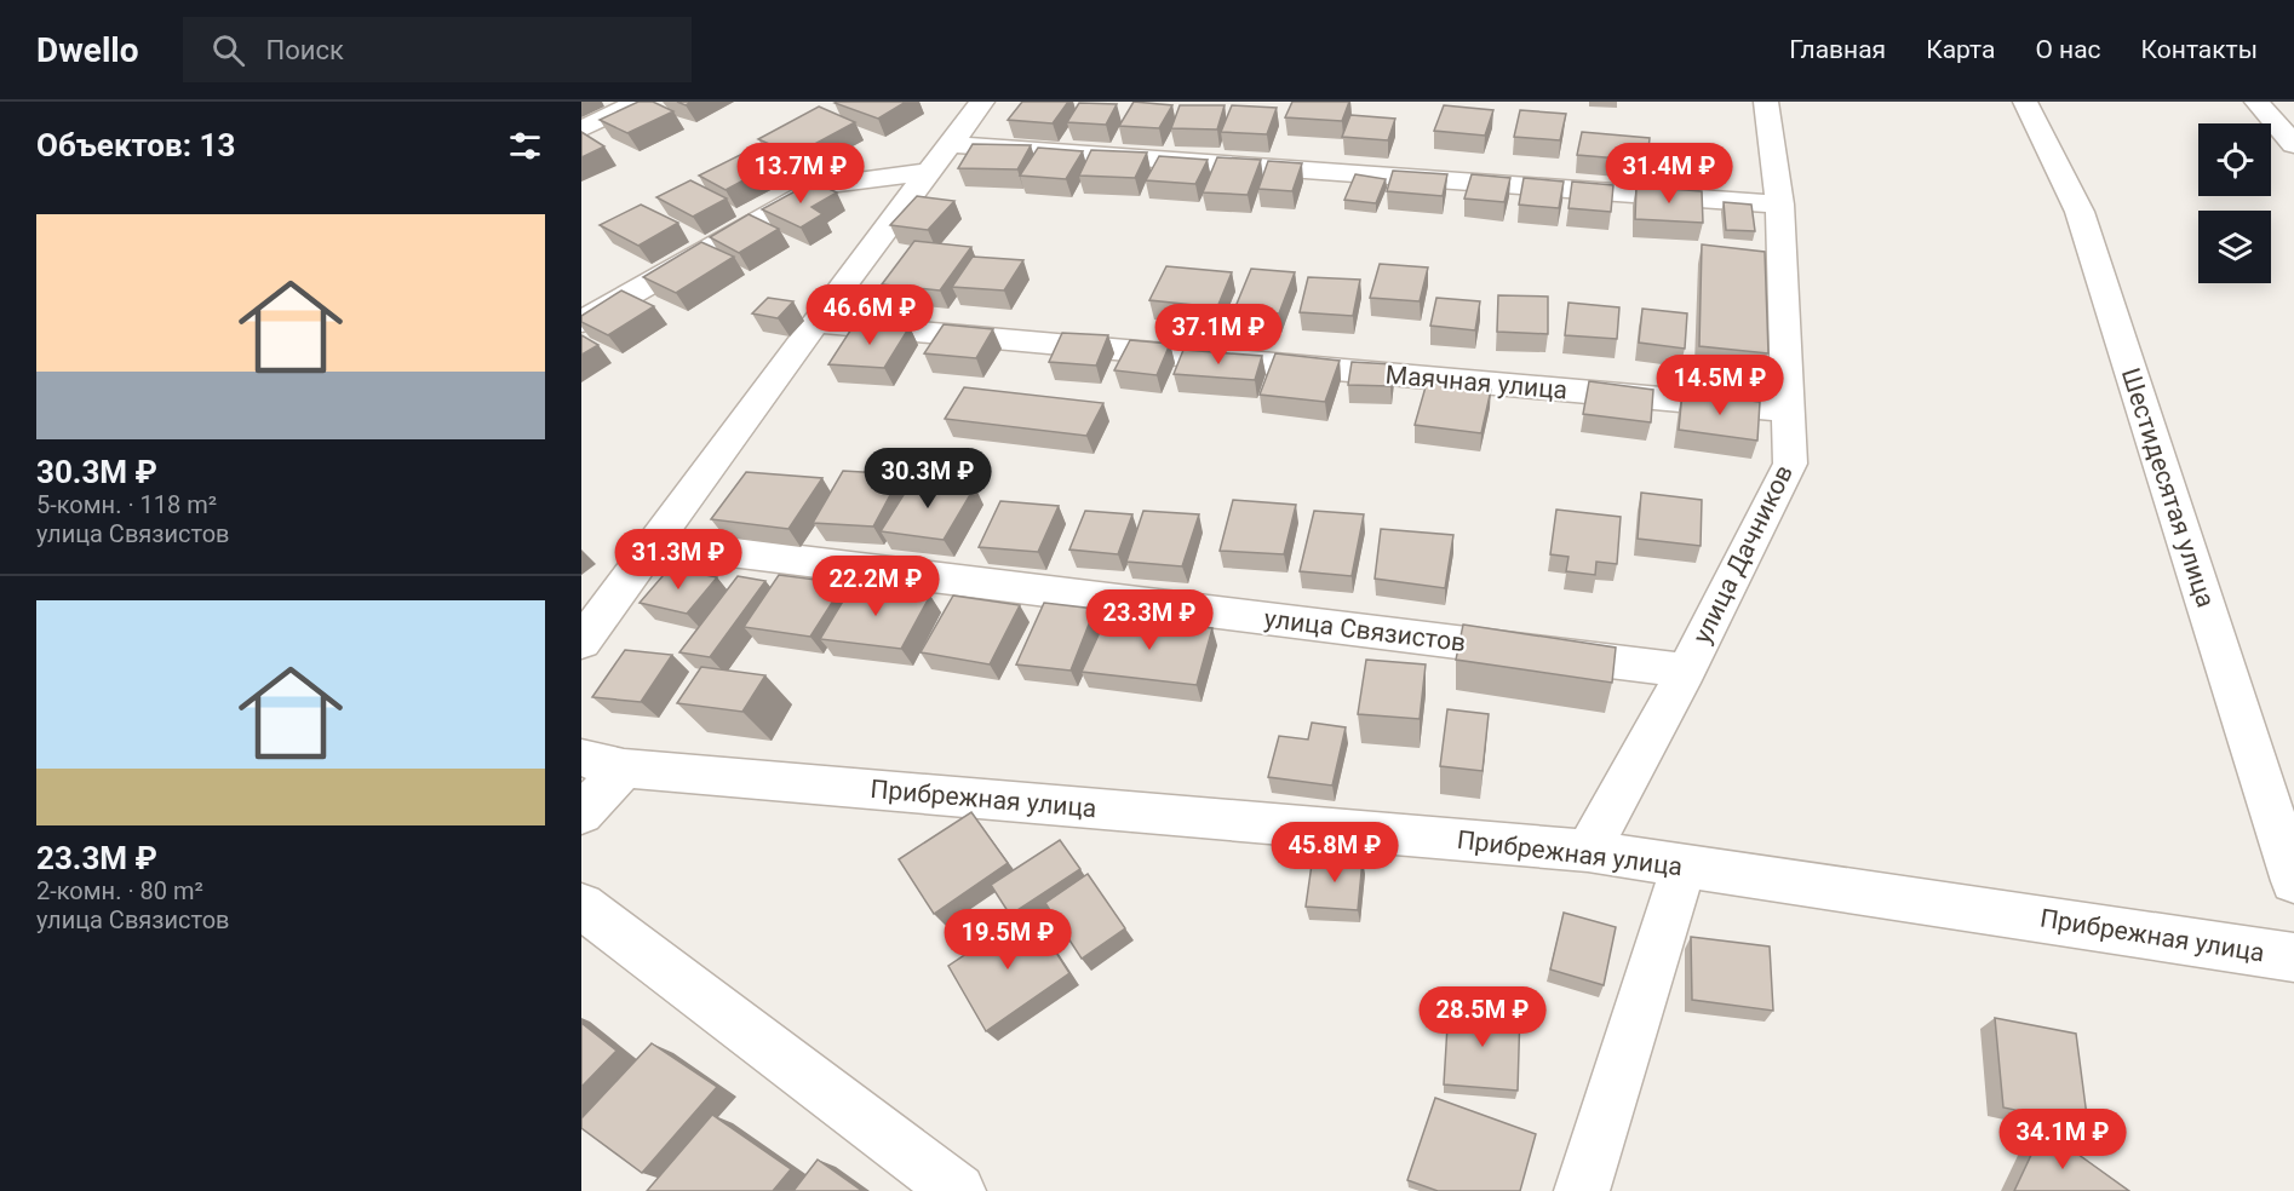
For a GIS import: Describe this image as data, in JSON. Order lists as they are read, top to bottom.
{
  "streets": {
    "street": [
      "Маячная улица",
      "Шестидесятая улица",
      "улица Дачников",
      "улица Связистов",
      "Прибрежная улица"
    ]
  },
  "crossings": [
    ["Маячная улица", "улица Дачников"],
    ["улица Дачников", "улица Связистов"],
    ["улица Дачников", "Прибрежная улица"]
  ],
  "page": {
    "header": "Dwello",
    "search": "Поиск",
    "nav": [
      "Главная",
      "Карта",
      "О нас",
      "Контакты"
    ],
    "heading": "Объектов: 13",
    "price": [
      "13.7M ₽",
      "31.4M ₽",
      "46.6M ₽",
      "37.1M ₽",
      "14.5M ₽",
      "30.3M ₽",
      "31.3M ₽",
      "22.2M ₽",
      "23.3M ₽",
      "45.8M ₽",
      "19.5M ₽",
      "28.5M ₽",
      "34.1M ₽"
    ],
    "list": [
      {
        "name": "30.3M ₽",
        "note": "5-комн. · 118 m² · улица Связистов"
      },
      {
        "name": "23.3M ₽",
        "note": "2-комн. · 80 m² · улица Связистов"
      }
    ]
  }
}
